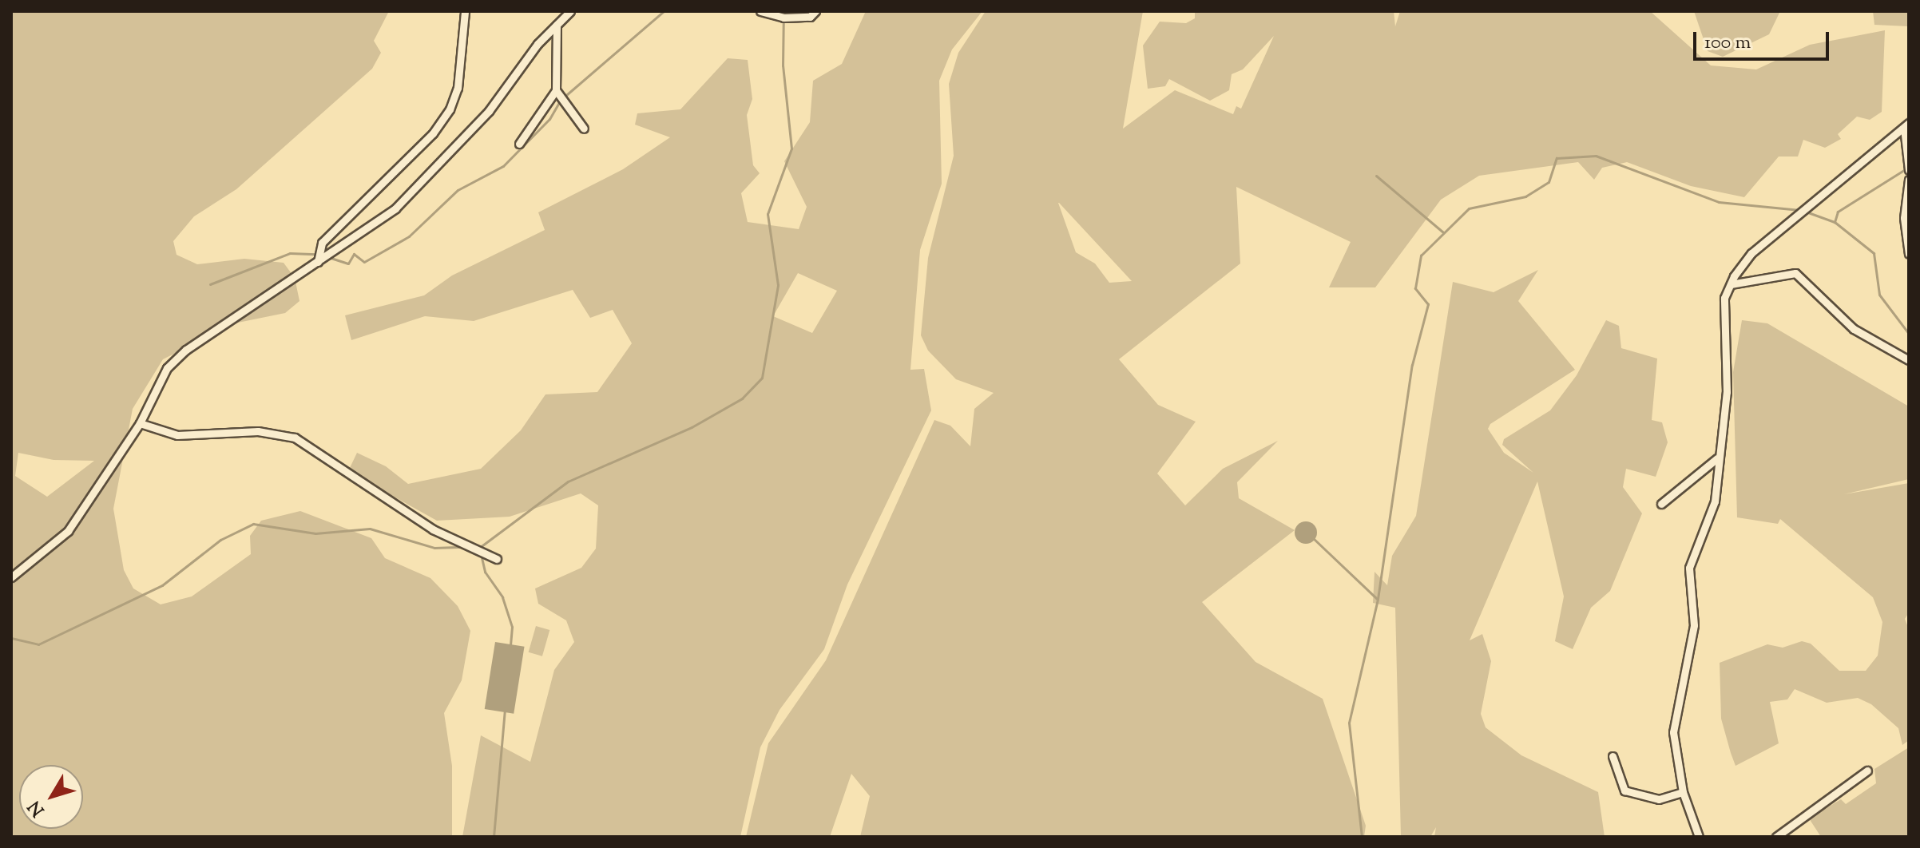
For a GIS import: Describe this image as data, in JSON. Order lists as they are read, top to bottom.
{
  "scale_bar": "100 m",
  "north": "bottom left"
}
